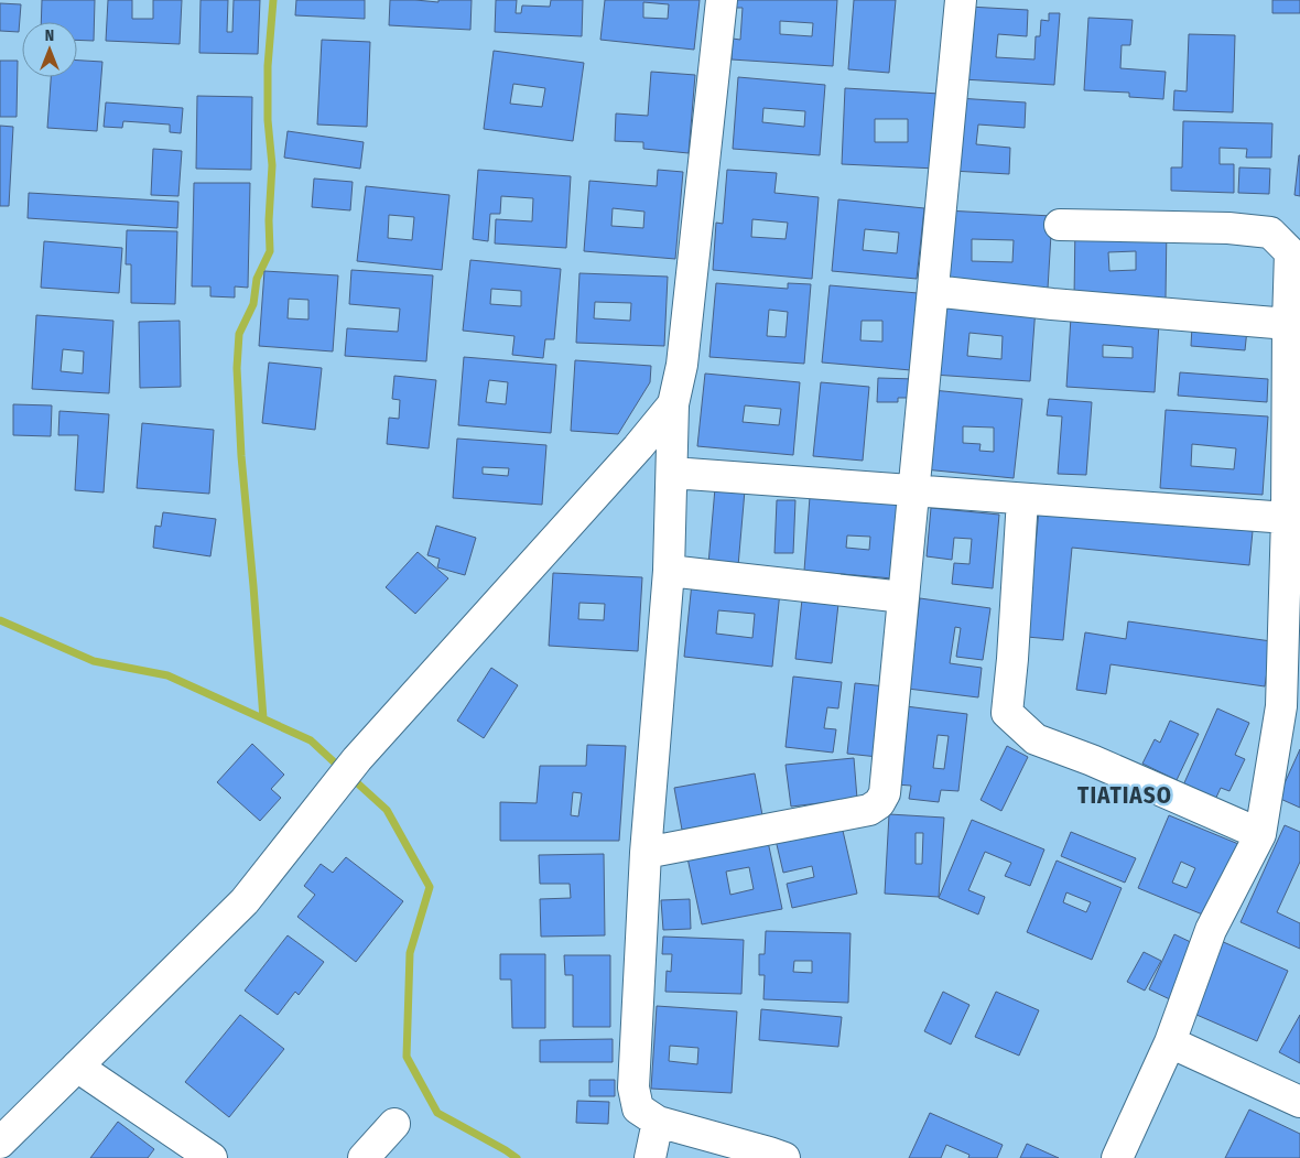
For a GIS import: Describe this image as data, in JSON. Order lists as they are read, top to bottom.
{
  "districts": ["TIATIASO"],
  "north": "top"
}
